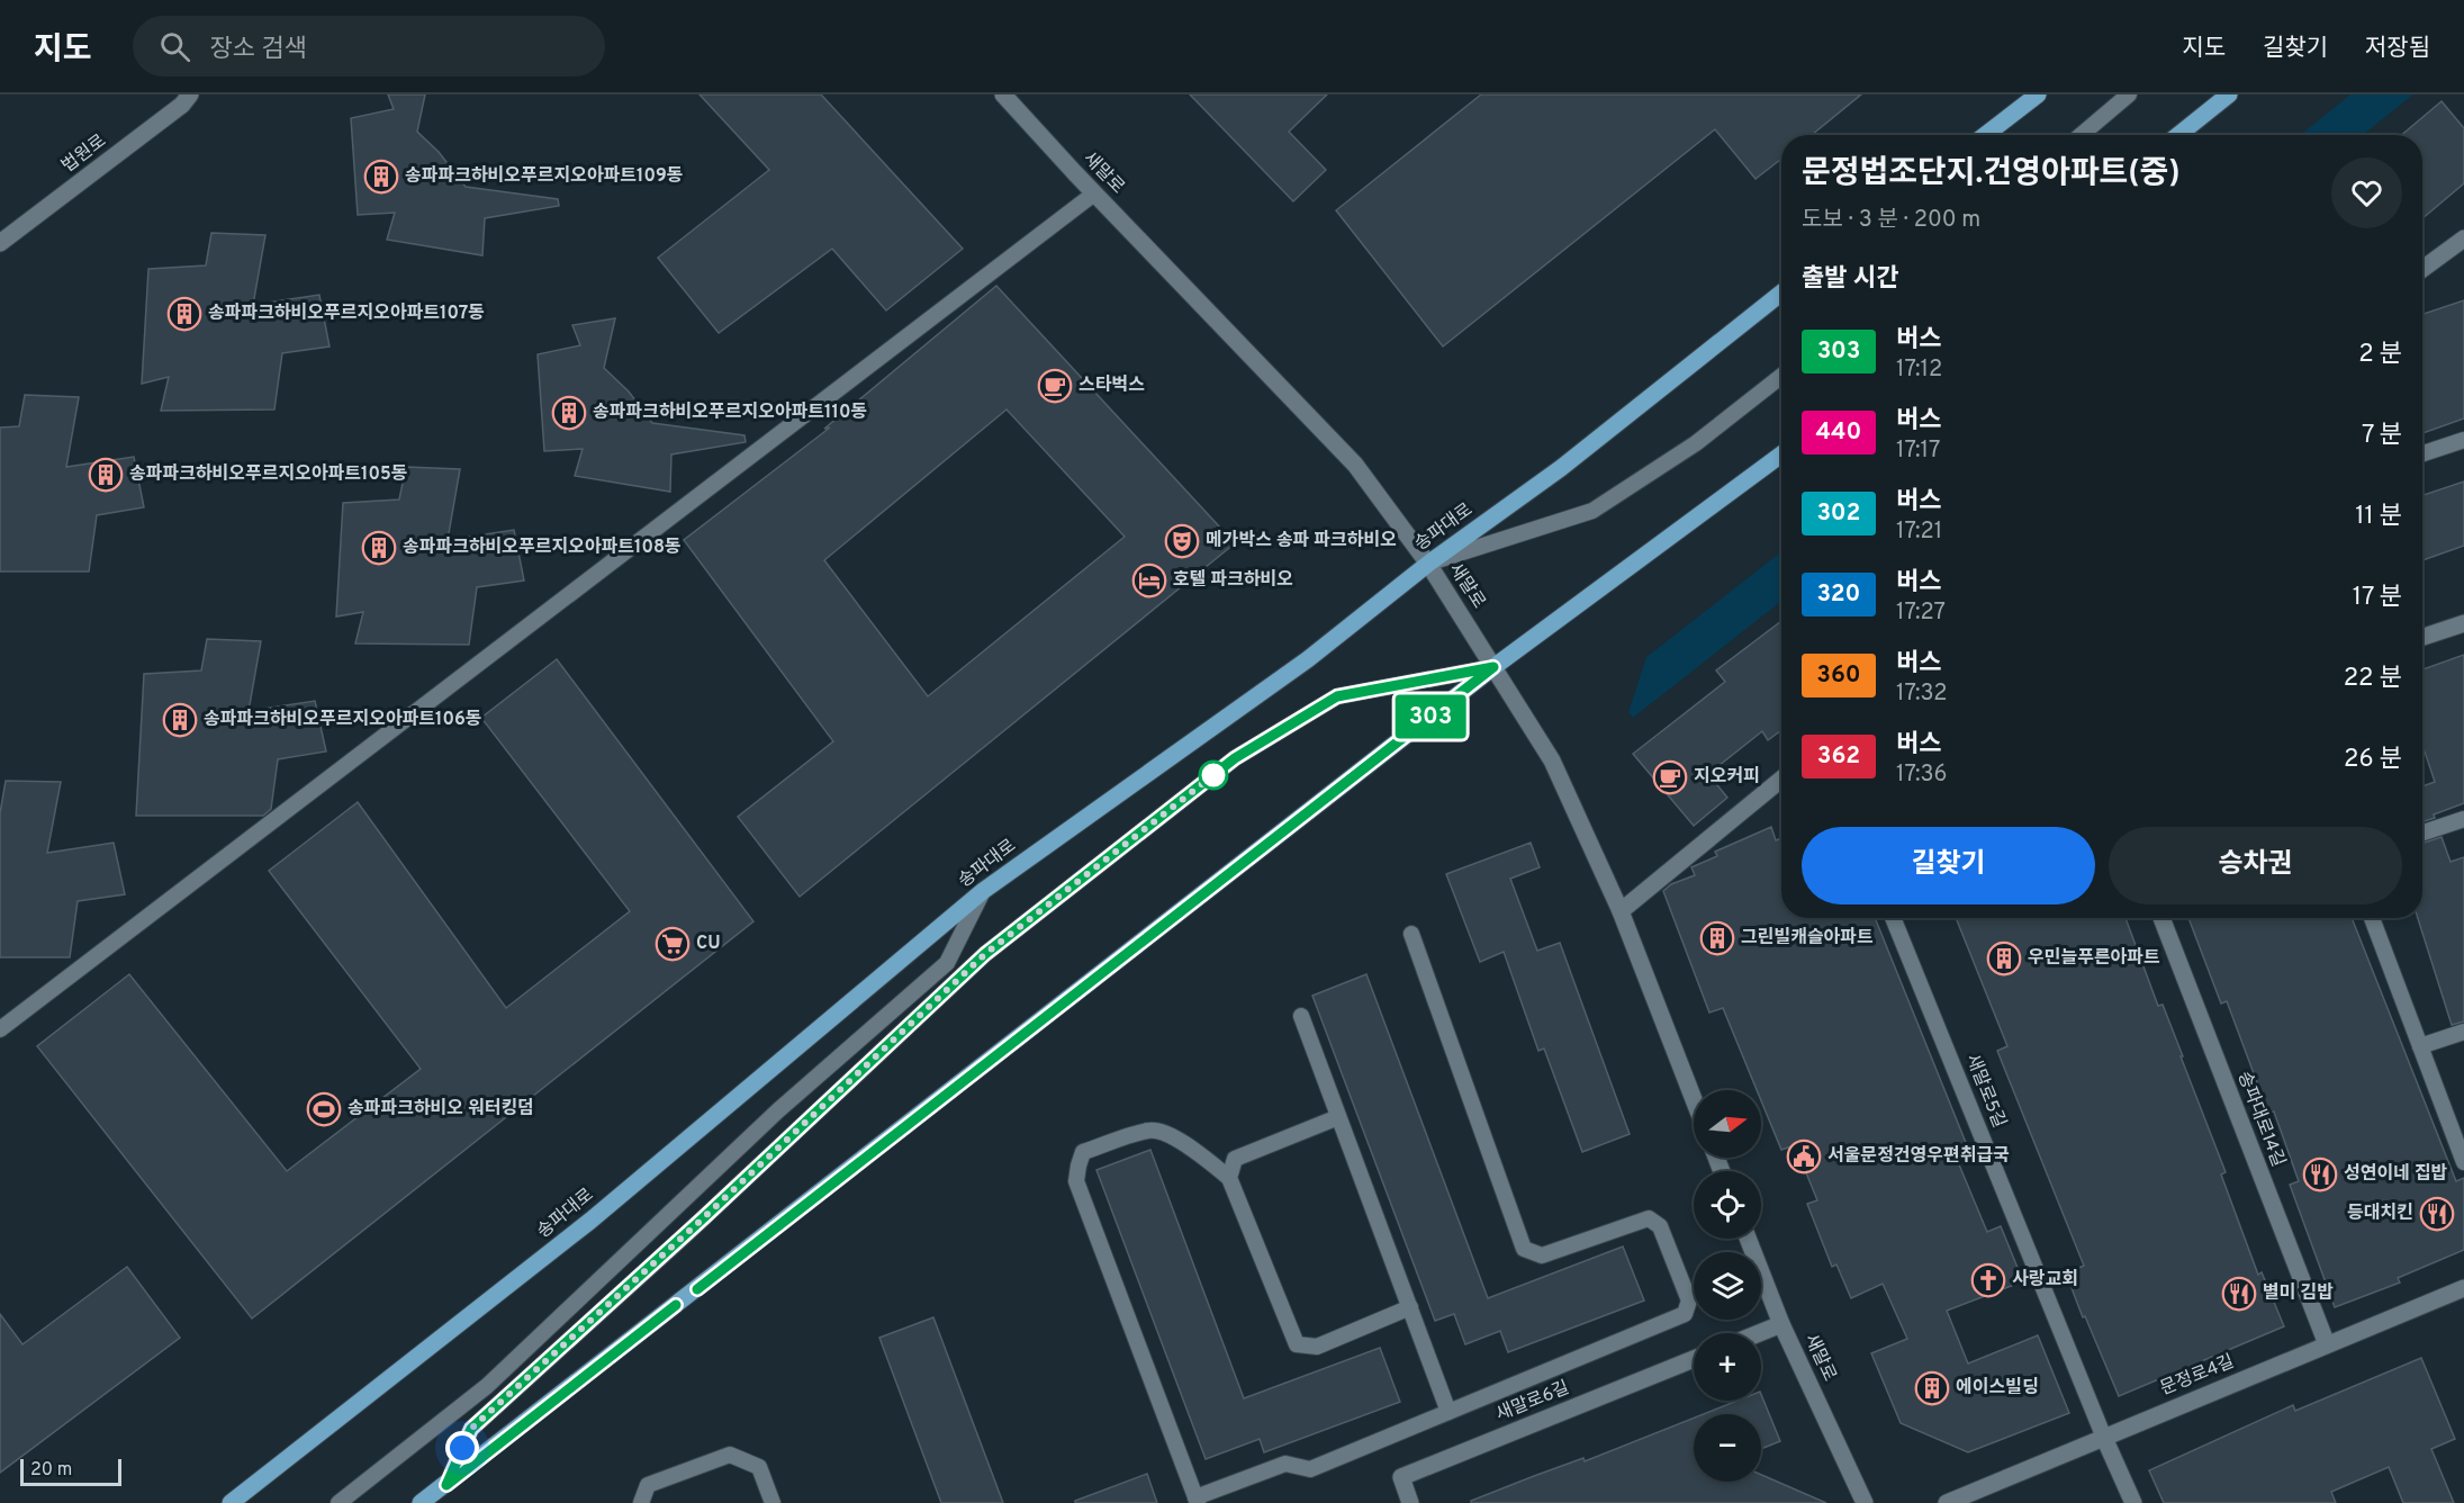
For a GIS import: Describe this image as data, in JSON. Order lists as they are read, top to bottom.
{
  "streets": {
    "main road": ["송파대로"],
    "street": [
      "법원로",
      "새말로",
      "송파대로14길",
      "문정로4길",
      "새말로6길"
    ],
    "lane": ["새말로5길"]
  },
  "crossings": [
    ["새말로", "송파대로"],
    ["새말로5길", "문정로4길"],
    ["송파대로14길", "문정로4길"]
  ],
  "places": {
    "building": [
      "송파파크하비오푸르지오아파트109동",
      "송파파크하비오푸르지오아파트107동",
      "송파파크하비오푸르지오아파트110동",
      "송파파크하비오푸르지오아파트105동",
      "송파파크하비오푸르지오아파트108동",
      "송파파크하비오푸르지오아파트106동",
      "그린빌캐슬아파트",
      "우민늘푸른아파트",
      "에이스빌딩"
    ],
    "cafe": ["스타벅스", "지오커피"],
    "theatre": ["메가박스 송파 파크하비오"],
    "hotel": ["호텔 파크하비오"],
    "supermarket": ["CU"],
    "sports": ["송파파크하비오 워터킹덤"],
    "public building": ["서울문정건영우편취급국"],
    "restaurant": ["성연이네 집밥", "등대치킨", "별미 김밥"],
    "church": ["사랑교회"]
  },
  "lines": ["bus line 303"],
  "scale_bar": "20 m",
  "north": "right",
  "page": {
    "header": "지도",
    "search": "장소 검색",
    "nav": ["지도", "길찾기", "저장됨"],
    "on_map": "303",
    "heading": [
      ["문정법조단지.건영아파트(중)", "도보 · 3 분 · 200 m"],
      "출발 시간"
    ],
    "list": [
      {
        "mark": "303",
        "name": "버스",
        "note": "17:12",
        "value": "2 분"
      },
      {
        "mark": "440",
        "name": "버스",
        "note": "17:17",
        "value": "7 분"
      },
      {
        "mark": "302",
        "name": "버스",
        "note": "17:21",
        "value": "11 분"
      },
      {
        "mark": "320",
        "name": "버스",
        "note": "17:27",
        "value": "17 분"
      },
      {
        "mark": "360",
        "name": "버스",
        "note": "17:32",
        "value": "22 분"
      },
      {
        "mark": "362",
        "name": "버스",
        "note": "17:36",
        "value": "26 분"
      }
    ],
    "buttons": ["길찾기", "승차권"],
    "map_buttons": ["+", "−"],
    "scale": "20 m"
  }
}
